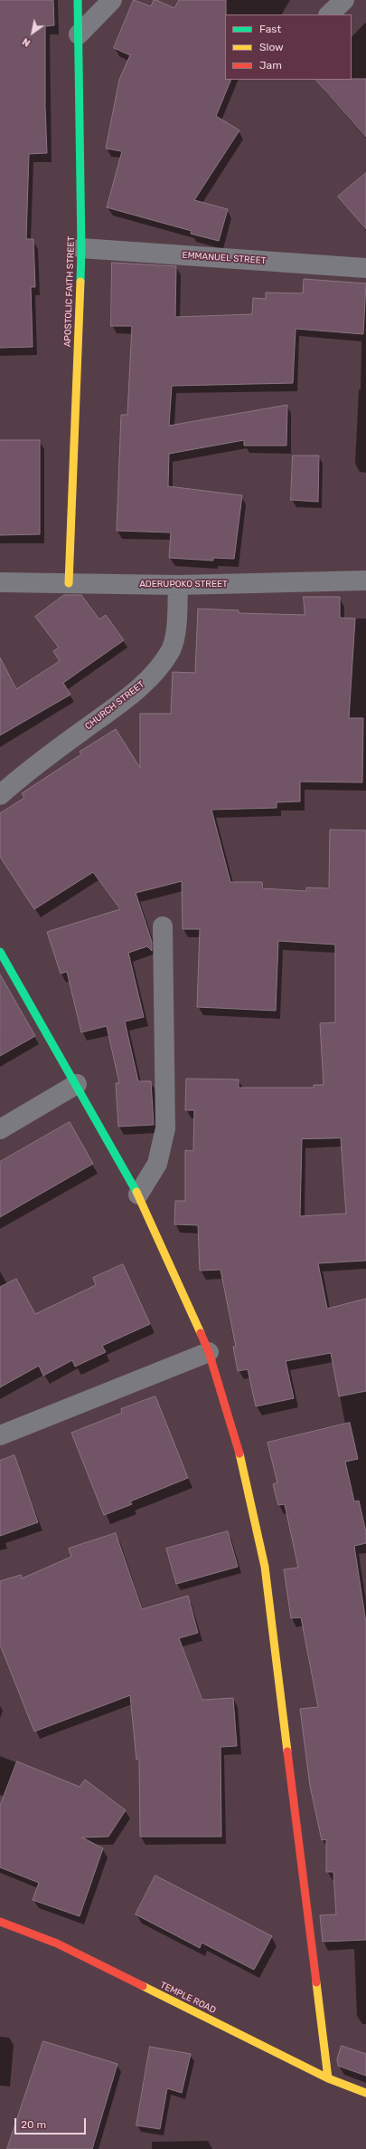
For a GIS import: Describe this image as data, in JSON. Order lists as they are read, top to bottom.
{
  "streets": {
    "street": [
      "EMMANUEL STREET",
      "APOSTOLIC FAITH STREET",
      "ADERUPOKO STREET",
      "CHURCH STREET",
      "TEMPLE ROAD"
    ]
  },
  "crossings": [
    ["EMMANUEL STREET", "APOSTOLIC FAITH STREET"],
    ["APOSTOLIC FAITH STREET", "ADERUPOKO STREET"],
    ["ADERUPOKO STREET", "CHURCH STREET"]
  ],
  "legend": ["Fast", "Slow", "Jam"],
  "scale_bar": "20 m",
  "north": "bottom left"
}
